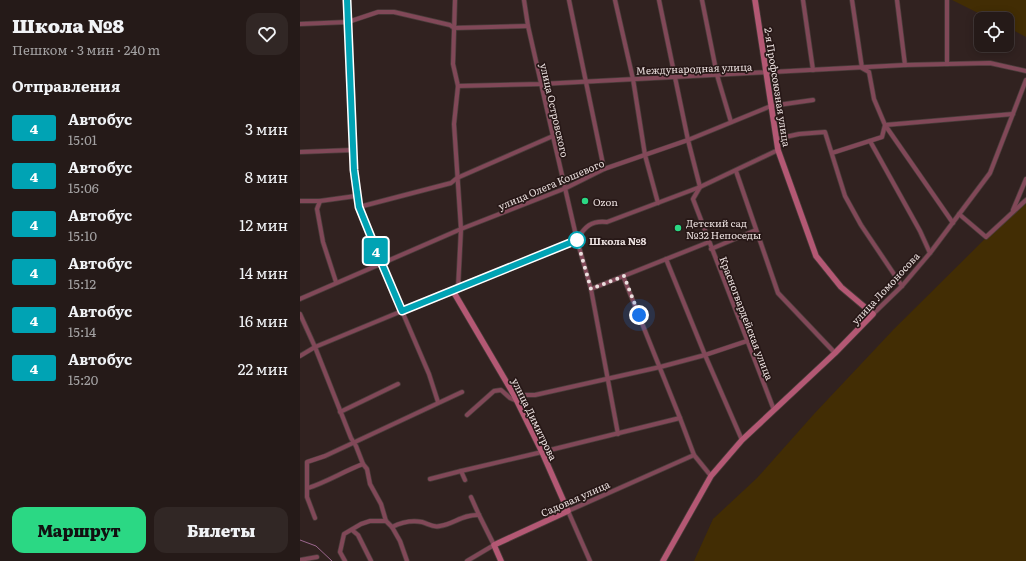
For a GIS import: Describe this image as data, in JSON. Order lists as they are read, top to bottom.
{
  "streets": {
    "street": [
      "Международная улица",
      "2-я Профсоюзная улица",
      "улица Островского",
      "улица Олега Кошевого",
      "улица Ломоносова",
      "Красногвардейская улица",
      "улица Димитрова",
      "Садовая улица"
    ]
  },
  "crossings": [
    ["Международная улица", "2-я Профсоюзная улица"],
    ["Международная улица", "улица Островского"],
    ["Международная улица", "Красногвардейская улица"],
    ["2-я Профсоюзная улица", "улица Олега Кошевого"],
    ["2-я Профсоюзная улица", "улица Ломоносова"],
    ["улица Островского", "улица Олега Кошевого"],
    ["улица Олега Кошевого", "Красногвардейская улица"],
    ["улица Ломоносова", "Красногвардейская улица"],
    ["улица Димитрова", "Садовая улица"]
  ],
  "places": ["Ozon", "Детский сад №32 Непоседы", "Школа №8"],
  "lines": ["bus line 4"],
  "page": {
    "heading": [
      ["Школа №8", "Пешком · 3 мин · 240 m"],
      "Отправления"
    ],
    "on_map": "4",
    "list": [
      {
        "mark": "4",
        "name": "Автобус",
        "note": "15:01",
        "value": "3 мин"
      },
      {
        "mark": "4",
        "name": "Автобус",
        "note": "15:06",
        "value": "8 мин"
      },
      {
        "mark": "4",
        "name": "Автобус",
        "note": "15:10",
        "value": "12 мин"
      },
      {
        "mark": "4",
        "name": "Автобус",
        "note": "15:12",
        "value": "14 мин"
      },
      {
        "mark": "4",
        "name": "Автобус",
        "note": "15:14",
        "value": "16 мин"
      },
      {
        "mark": "4",
        "name": "Автобус",
        "note": "15:20",
        "value": "22 мин"
      }
    ],
    "buttons": ["Маршрут", "Билеты"]
  }
}
